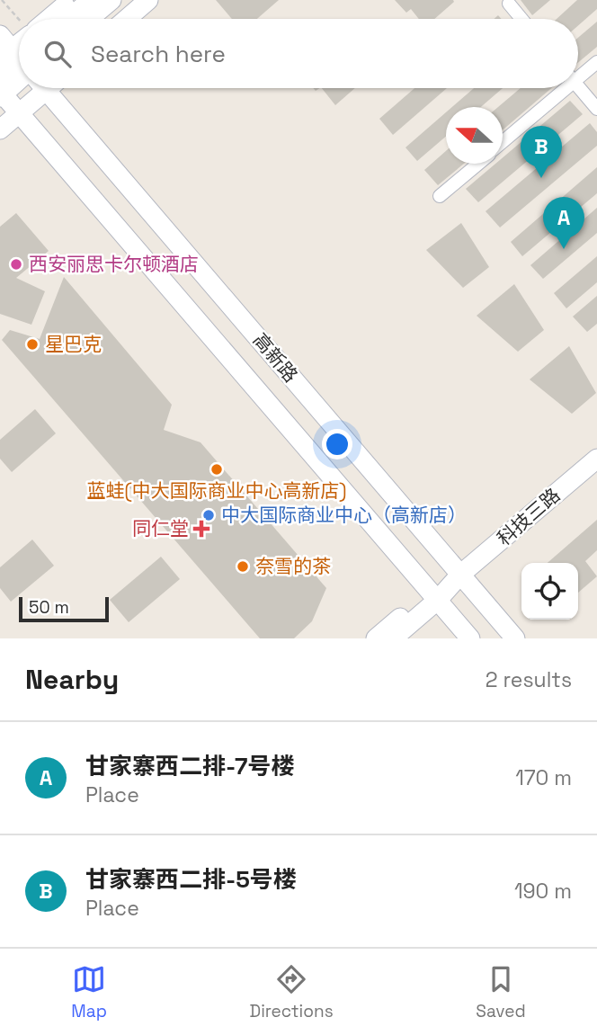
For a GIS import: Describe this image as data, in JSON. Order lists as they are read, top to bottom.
{
  "streets": {
    "main road": ["高新路", "科技三路"]
  },
  "crossings": [
    ["高新路", "科技三路"]
  ],
  "places": {
    "other": [
      "西安丽思卡尔顿酒店",
      "星巴克",
      "蓝蛙(中大国际商业中心高新店)",
      "中大国际商业中心（高新店）",
      "奈雪的茶"
    ],
    "health": ["同仁堂"]
  },
  "scale_bar": "50 m",
  "north": "left",
  "page": {
    "search": "Search here",
    "pins": ["B", "A"],
    "scale": "50 m",
    "heading": ["Nearby", "2 results"],
    "list": [
      {
        "mark": "A",
        "name": "甘家寨西二排-7号楼",
        "note": "Place",
        "value": "170 m"
      },
      {
        "mark": "B",
        "name": "甘家寨西二排-5号楼",
        "note": "Place",
        "value": "190 m"
      }
    ],
    "nav": ["Map", "Directions", "Saved"]
  }
}
